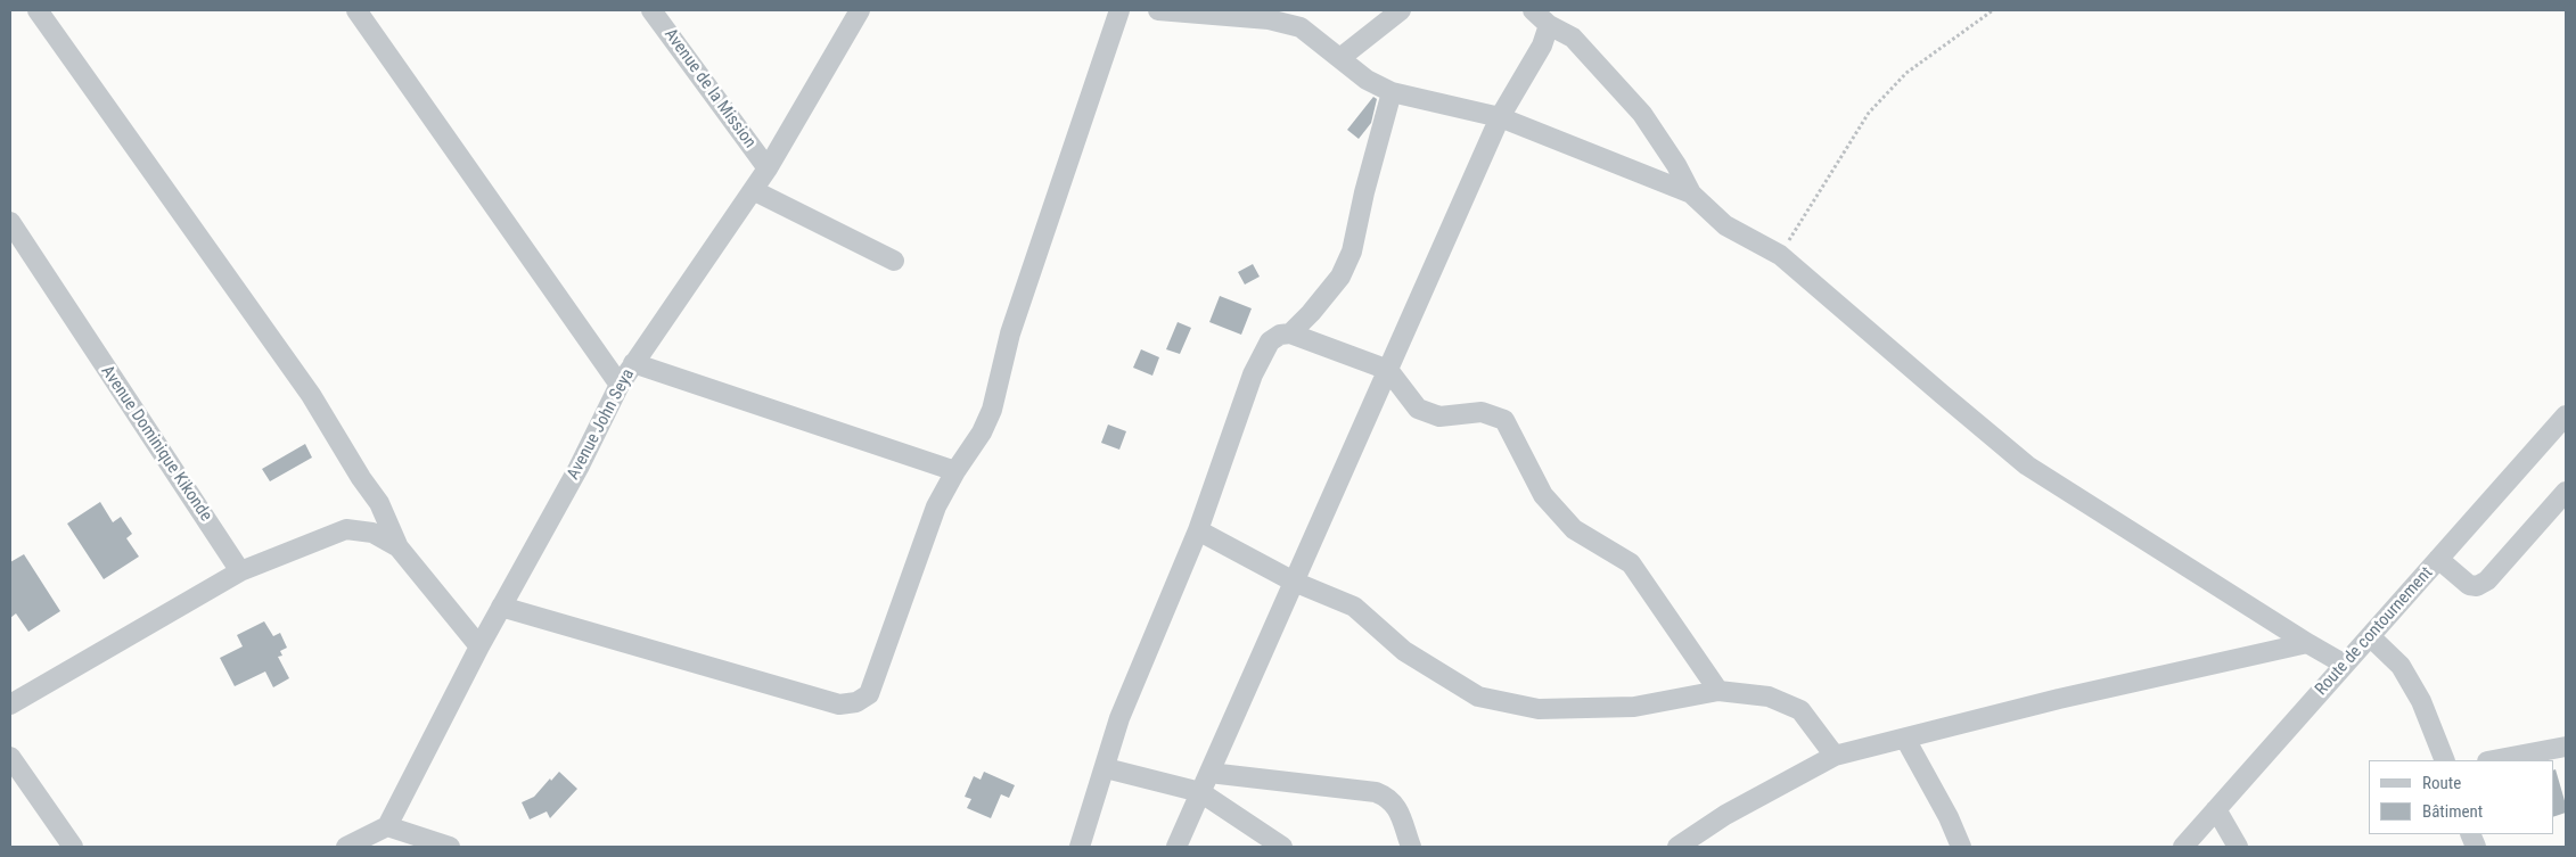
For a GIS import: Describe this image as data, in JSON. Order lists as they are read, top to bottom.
{
  "streets": {
    "street": [
      "Avenue de la Mission",
      "Avenue John Seya",
      "Avenue Dominique Kikonde",
      "Route de contournement"
    ]
  },
  "crossings": [
    ["Avenue de la Mission", "Avenue John Seya"]
  ],
  "legend": ["Route", "Bâtiment"]
}
